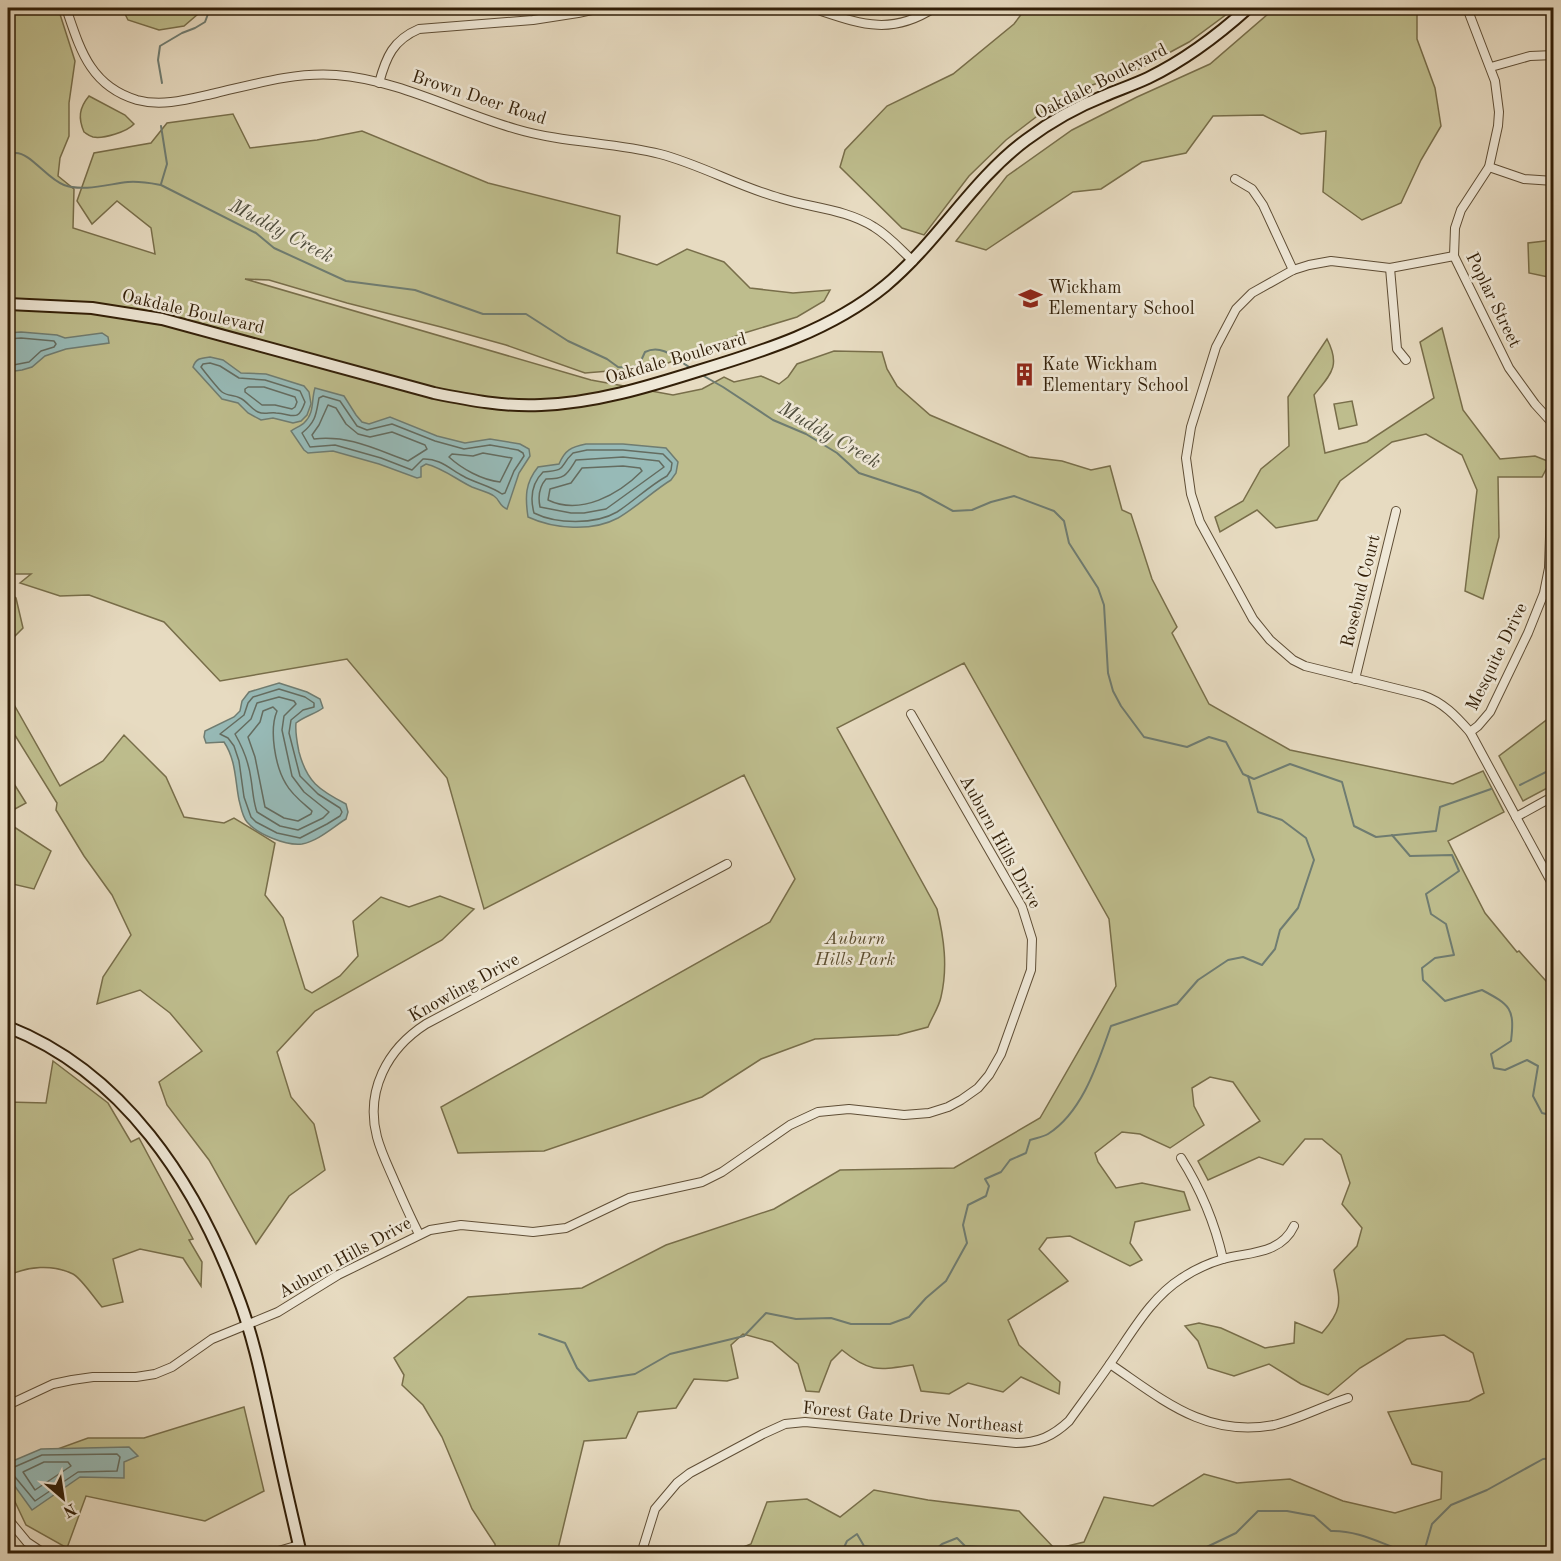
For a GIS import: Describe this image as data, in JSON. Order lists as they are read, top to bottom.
{
  "streets": {
    "main road": ["Oakdale Boulevard"],
    "street": [
      "Brown Deer Road",
      "Poplar Street",
      "Rosebud Court",
      "Mesquite Drive",
      "Auburn Hills Drive",
      "Knowling Drive",
      "Forest Gate Drive Northeast"
    ]
  },
  "crossings": [
    ["Oakdale Boulevard", "Brown Deer Road"],
    ["Auburn Hills Drive", "Knowling Drive"]
  ],
  "water": ["Muddy Creek"],
  "parks": ["Auburn Hills Park"],
  "places": {
    "school or university": ["Wickham Elementary School"],
    "building": ["Kate Wickham Elementary School"]
  },
  "north": "bottom right"
}
